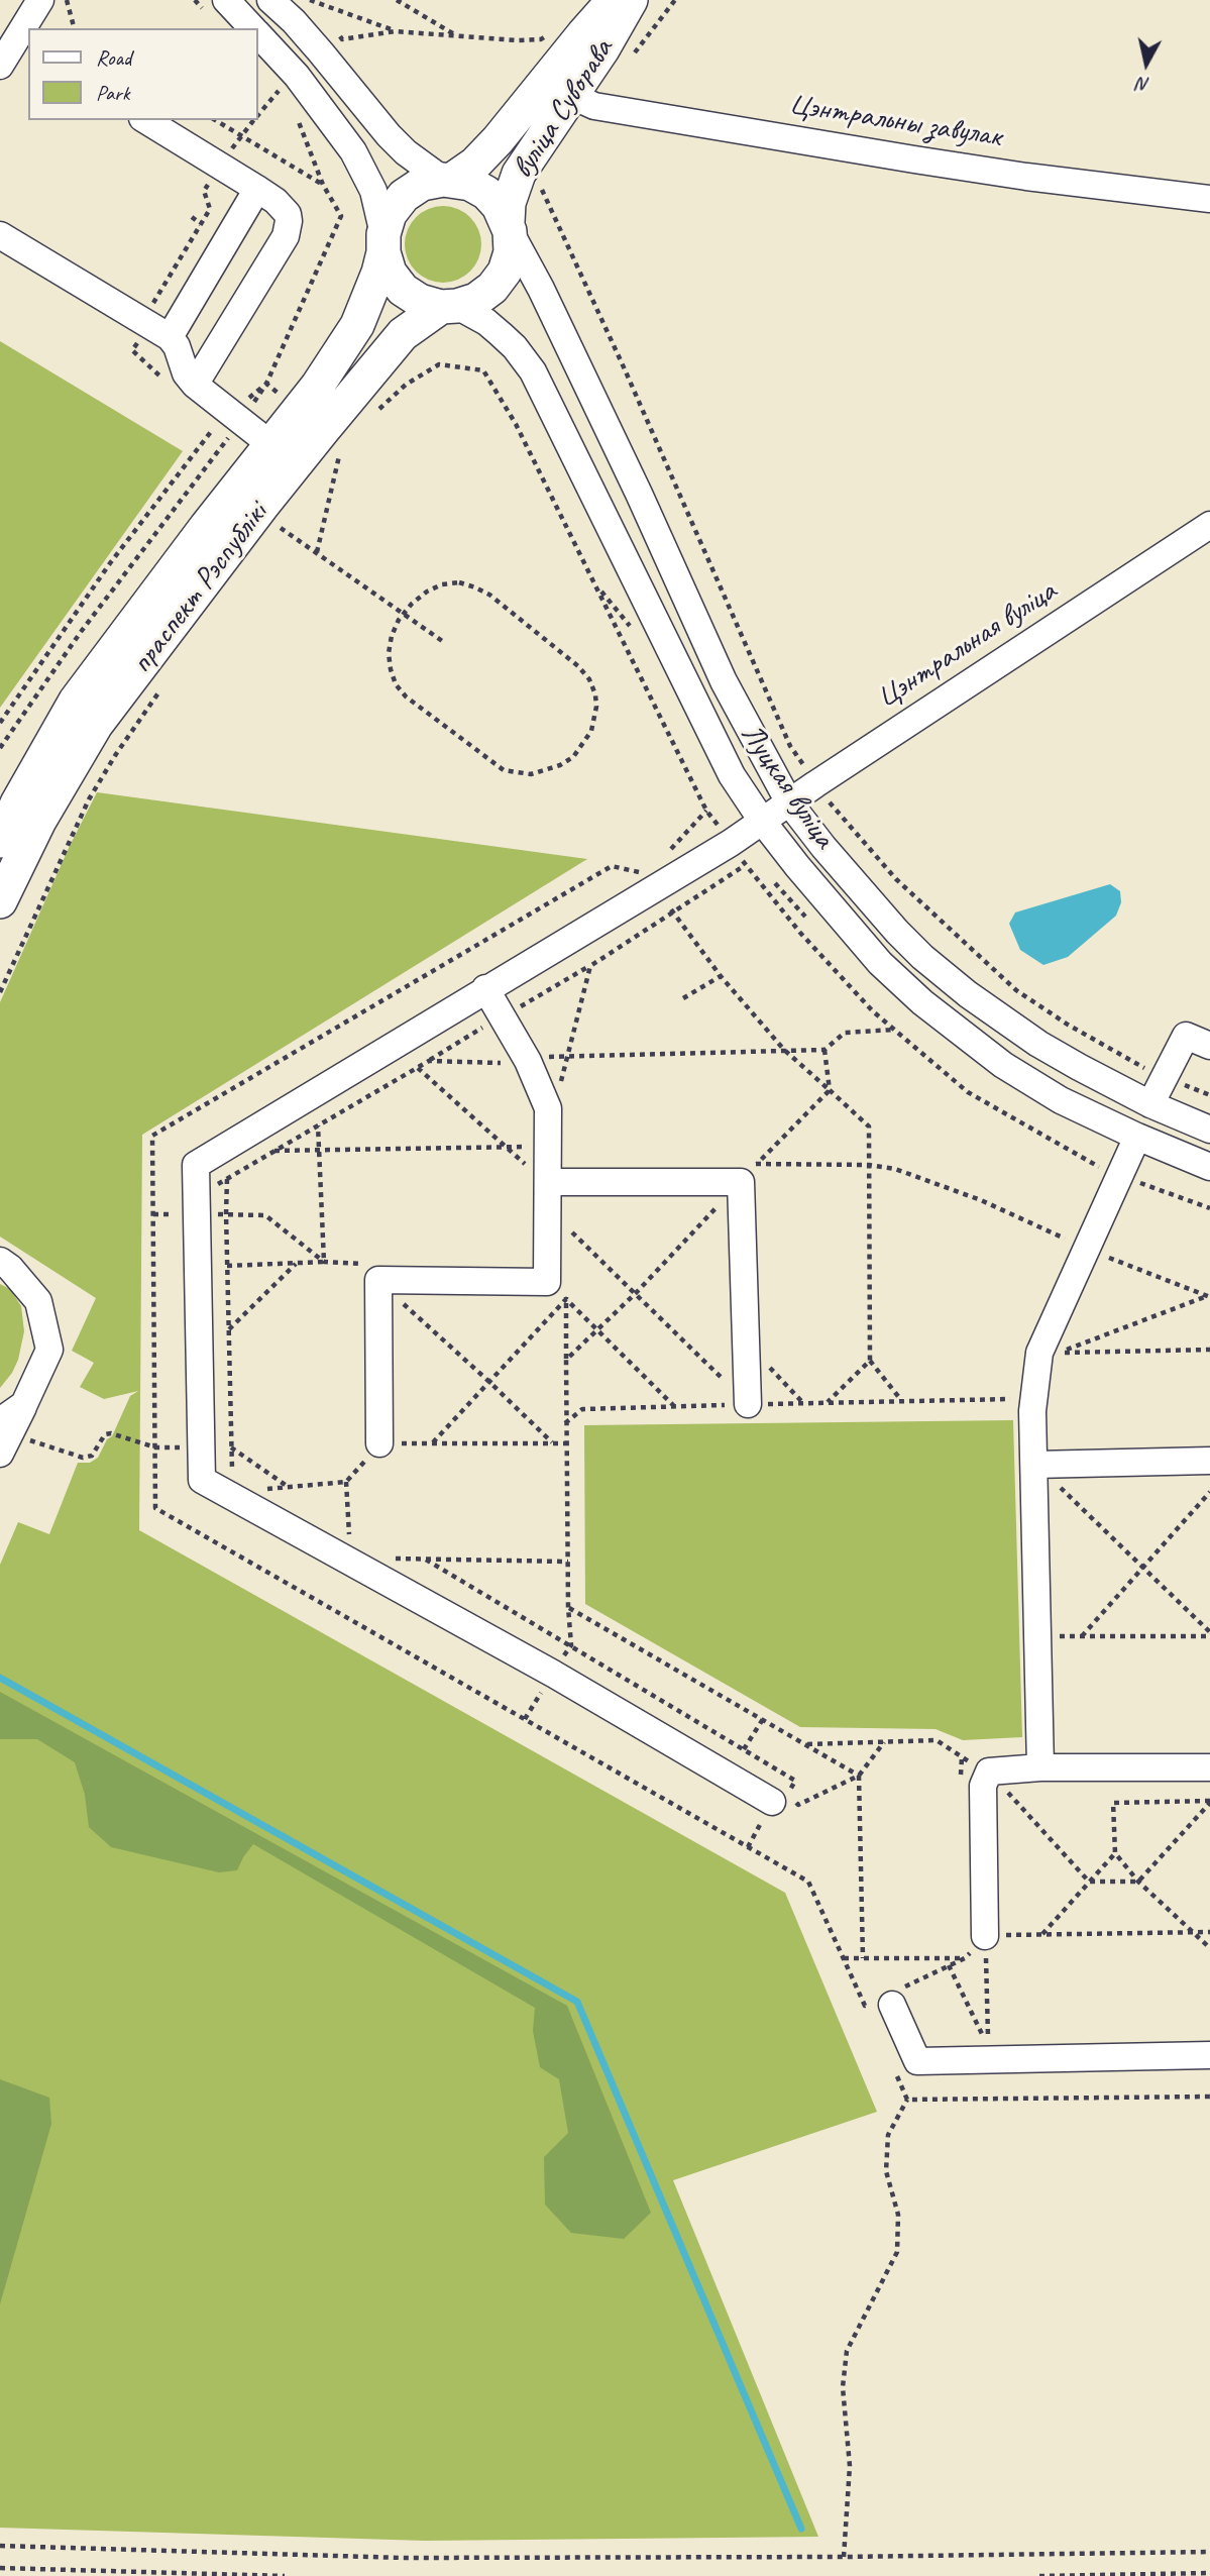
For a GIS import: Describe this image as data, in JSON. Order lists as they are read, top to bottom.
{
  "streets": {
    "main road": ["вуліца Суворава", "праспект Рэспублікі"],
    "street": ["Цэнтральны завулак", "Цэнтральная вуліца", "Луцкая вуліца"]
  },
  "crossings": [
    ["вуліца Суворава", "Цэнтральны завулак"],
    ["вуліца Суворава", "праспект Рэспублікі"],
    ["вуліца Суворава", "Луцкая вуліца"],
    ["праспект Рэспублікі", "Луцкая вуліца"],
    ["Цэнтральная вуліца", "Луцкая вуліца"]
  ],
  "legend": ["Road", "Park"],
  "north": "bottom"
}
